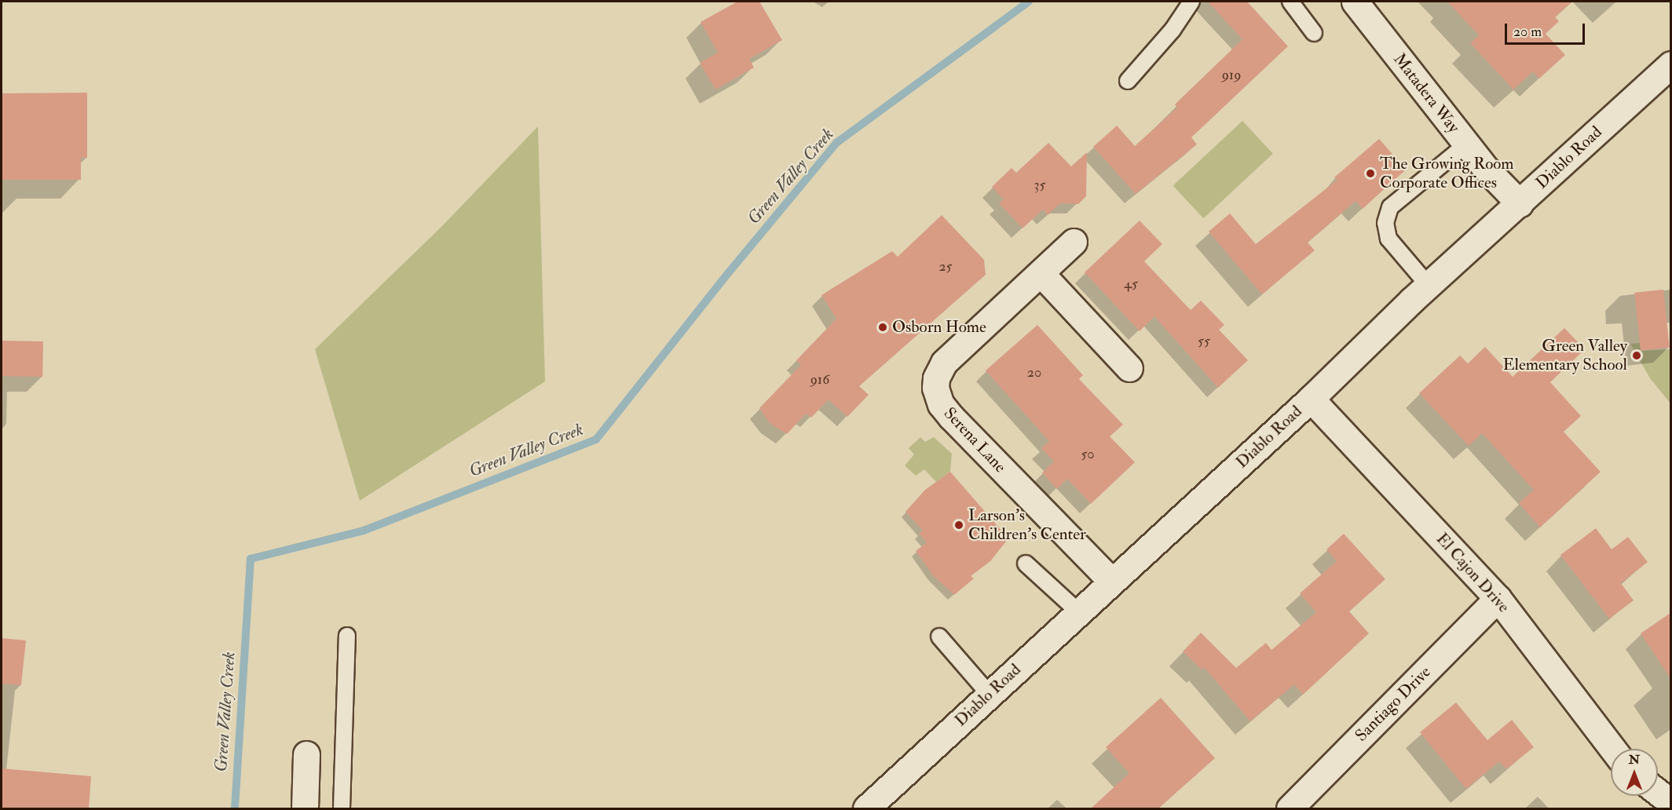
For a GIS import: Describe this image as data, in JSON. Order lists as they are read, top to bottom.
{
  "streets": {
    "street": [
      "Matadera Way",
      "Diablo Road",
      "Serena Lane",
      "El Cajon Drive",
      "Santiago Drive"
    ]
  },
  "crossings": [
    ["Matadera Way", "Diablo Road"],
    ["Diablo Road", "Serena Lane"],
    ["Diablo Road", "El Cajon Drive"],
    ["El Cajon Drive", "Santiago Drive"]
  ],
  "water": ["Green Valley Creek"],
  "places": [
    "The Growing Room Corporate Offices",
    "Osborn Home",
    "Green Valley Elementary School",
    "Larson's Children's Center"
  ],
  "house_numbers": [
    "919",
    "35",
    "25",
    "45",
    "55",
    "20",
    "916",
    "50"
  ],
  "scale_bar": "20 m",
  "north": "top"
}
